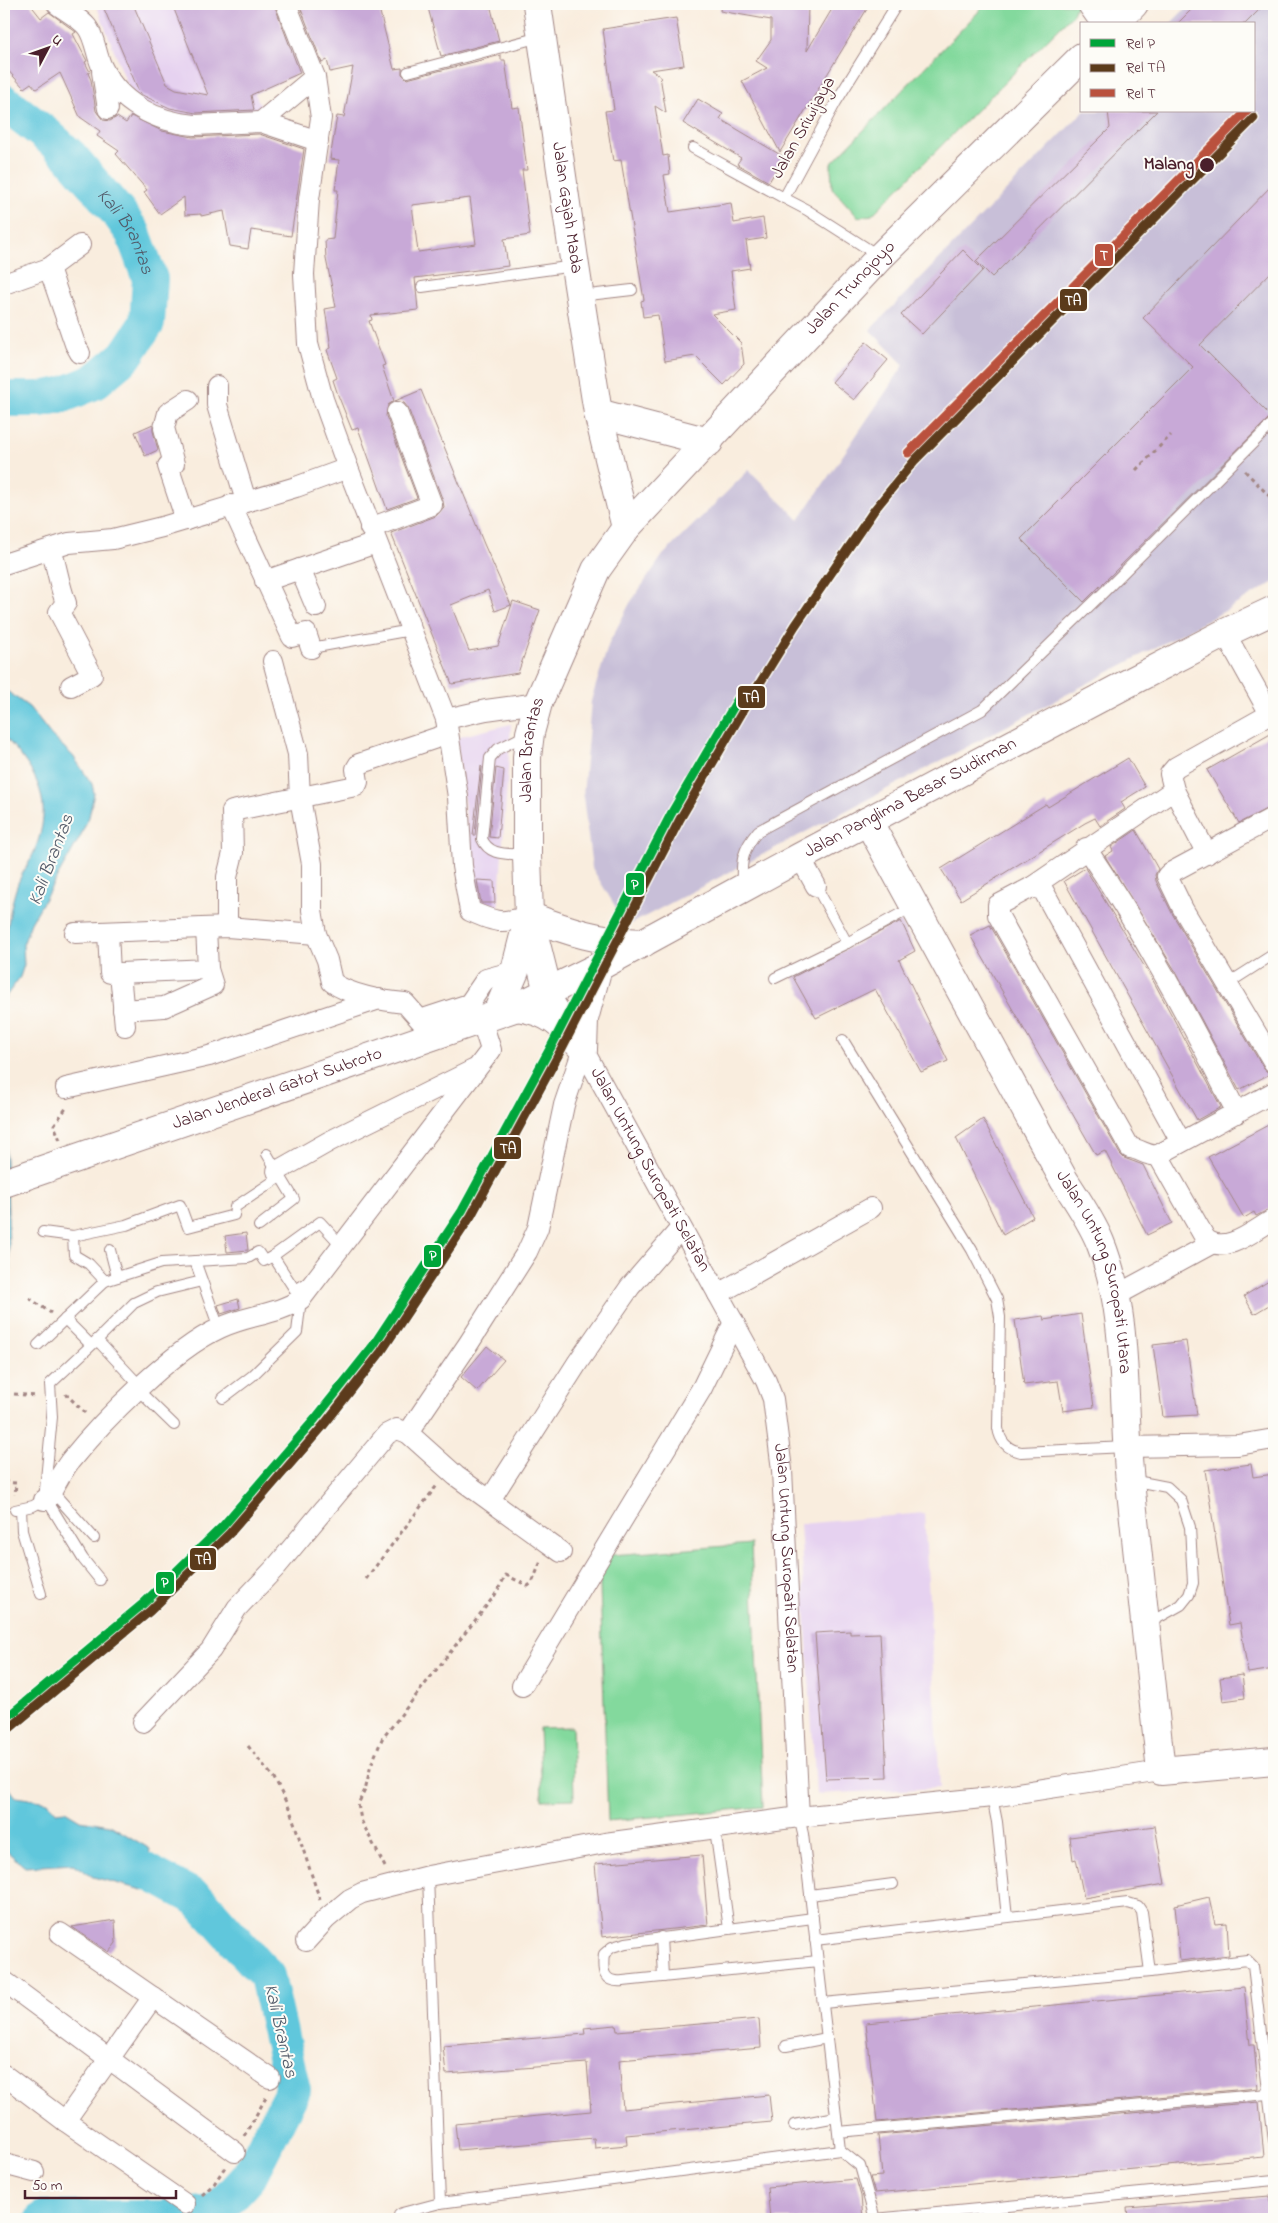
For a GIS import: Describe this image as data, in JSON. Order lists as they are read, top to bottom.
{
  "streets": {
    "main road": [
      "Jalan Gajah Mada",
      "Jalan Trunojoyo",
      "Jalan Brantas",
      "Jalan Panglima Besar Sudirman",
      "Jalan Jenderal Gatot Subroto",
      "Jalan Untung Suropati Utara"
    ],
    "street": ["Jalan Untung Suropati Selatan"],
    "lane": ["Jalan Sriwijaya"]
  },
  "crossings": [
    ["Jalan Sriwijaya", "Jalan Trunojoyo"],
    ["Jalan Gajah Mada", "Jalan Trunojoyo"],
    ["Jalan Gajah Mada", "Jalan Brantas"],
    ["Jalan Trunojoyo", "Jalan Brantas"],
    ["Jalan Brantas", "Jalan Panglima Besar Sudirman"],
    ["Jalan Brantas", "Jalan Jenderal Gatot Subroto"],
    ["Jalan Brantas", "Jalan Untung Suropati Selatan"],
    ["Jalan Panglima Besar Sudirman", "Jalan Jenderal Gatot Subroto"],
    ["Jalan Panglima Besar Sudirman", "Jalan Untung Suropati Selatan"],
    ["Jalan Panglima Besar Sudirman", "Jalan Untung Suropati Utara"],
    ["Jalan Jenderal Gatot Subroto", "Jalan Untung Suropati Selatan"]
  ],
  "water": ["Kali Brantas"],
  "places": ["Malang"],
  "lines": ["rail line T", "rail line TA", "rail line P"],
  "legend": ["Rel P", "Rel TA", "Rel T"],
  "scale_bar": "50 m",
  "north": "top right"
}
